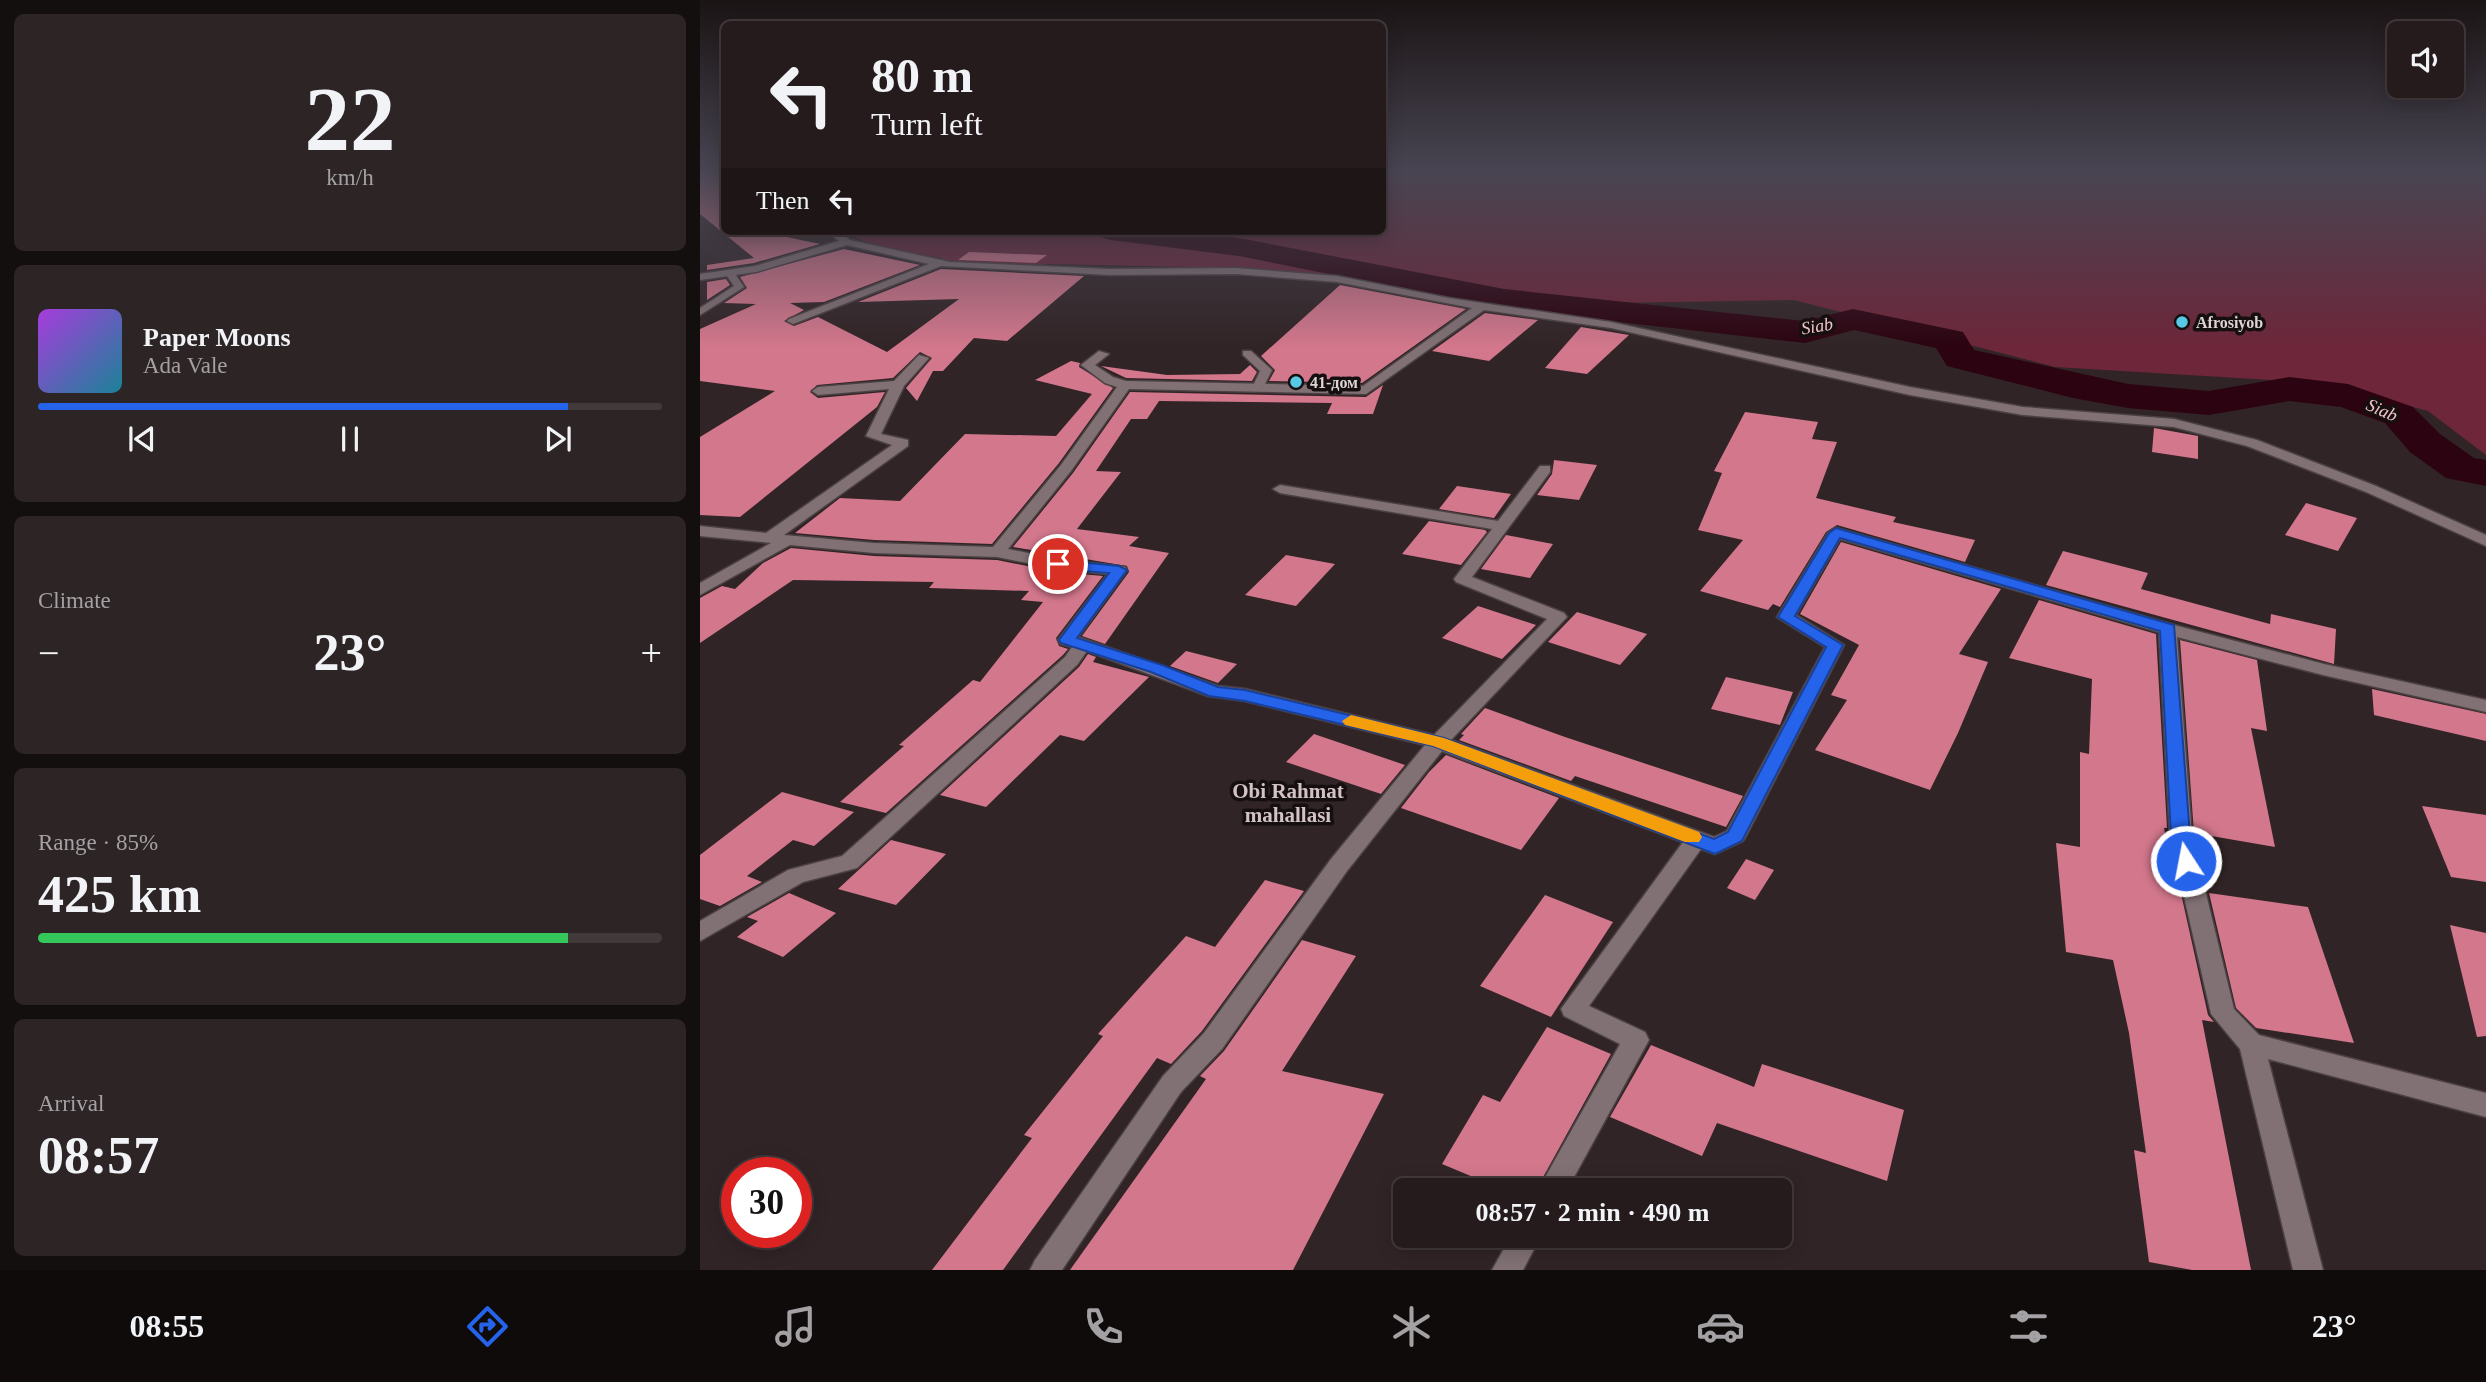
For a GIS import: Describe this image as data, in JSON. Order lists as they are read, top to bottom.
{
  "districts": ["Obi Rahmat mahallasi"],
  "water": ["Siab"],
  "places": ["Afrosiyob", "41-дом"],
  "page": {
    "tile": [
      ["22", "km/h"],
      "Climate",
      ["Range · 85%", "425 km"],
      ["Arrival", "08:57"]
    ],
    "turn": ["80 m", "Turn left"],
    "then": "Then",
    "song": ["Paper Moons", "Ada Vale"],
    "heat": ["−", "23°", "+"],
    "limit": "30",
    "trip": "08:57 · 2 min · 490 m",
    "tabs": ["08:55", "23°"]
  }
}
